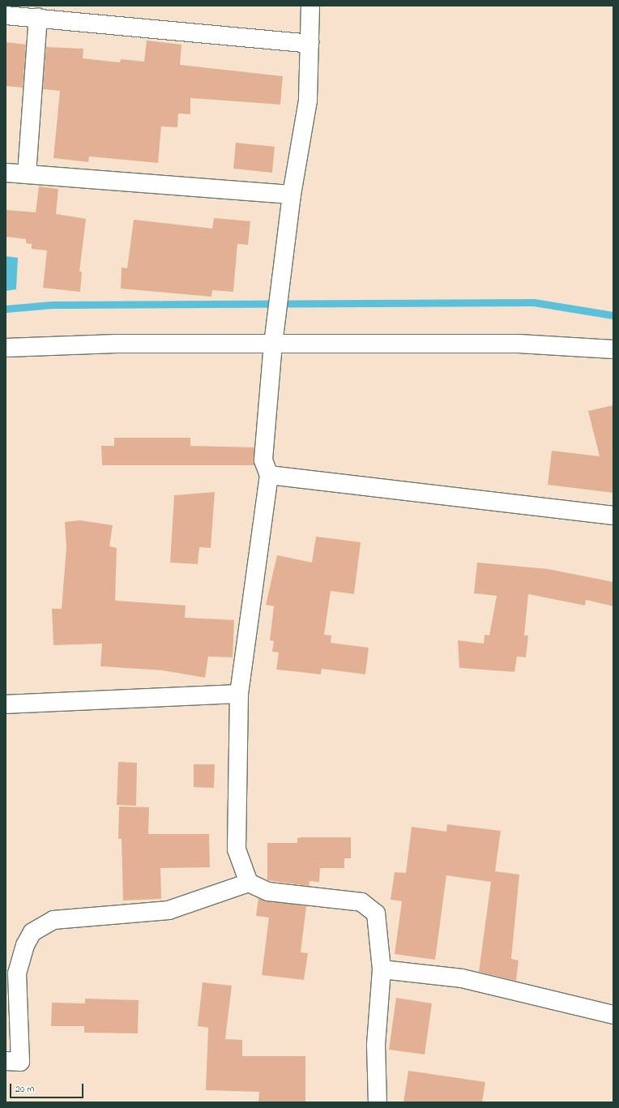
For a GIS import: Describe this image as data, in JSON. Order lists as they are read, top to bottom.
{
  "scale_bar": "20 m"
}
